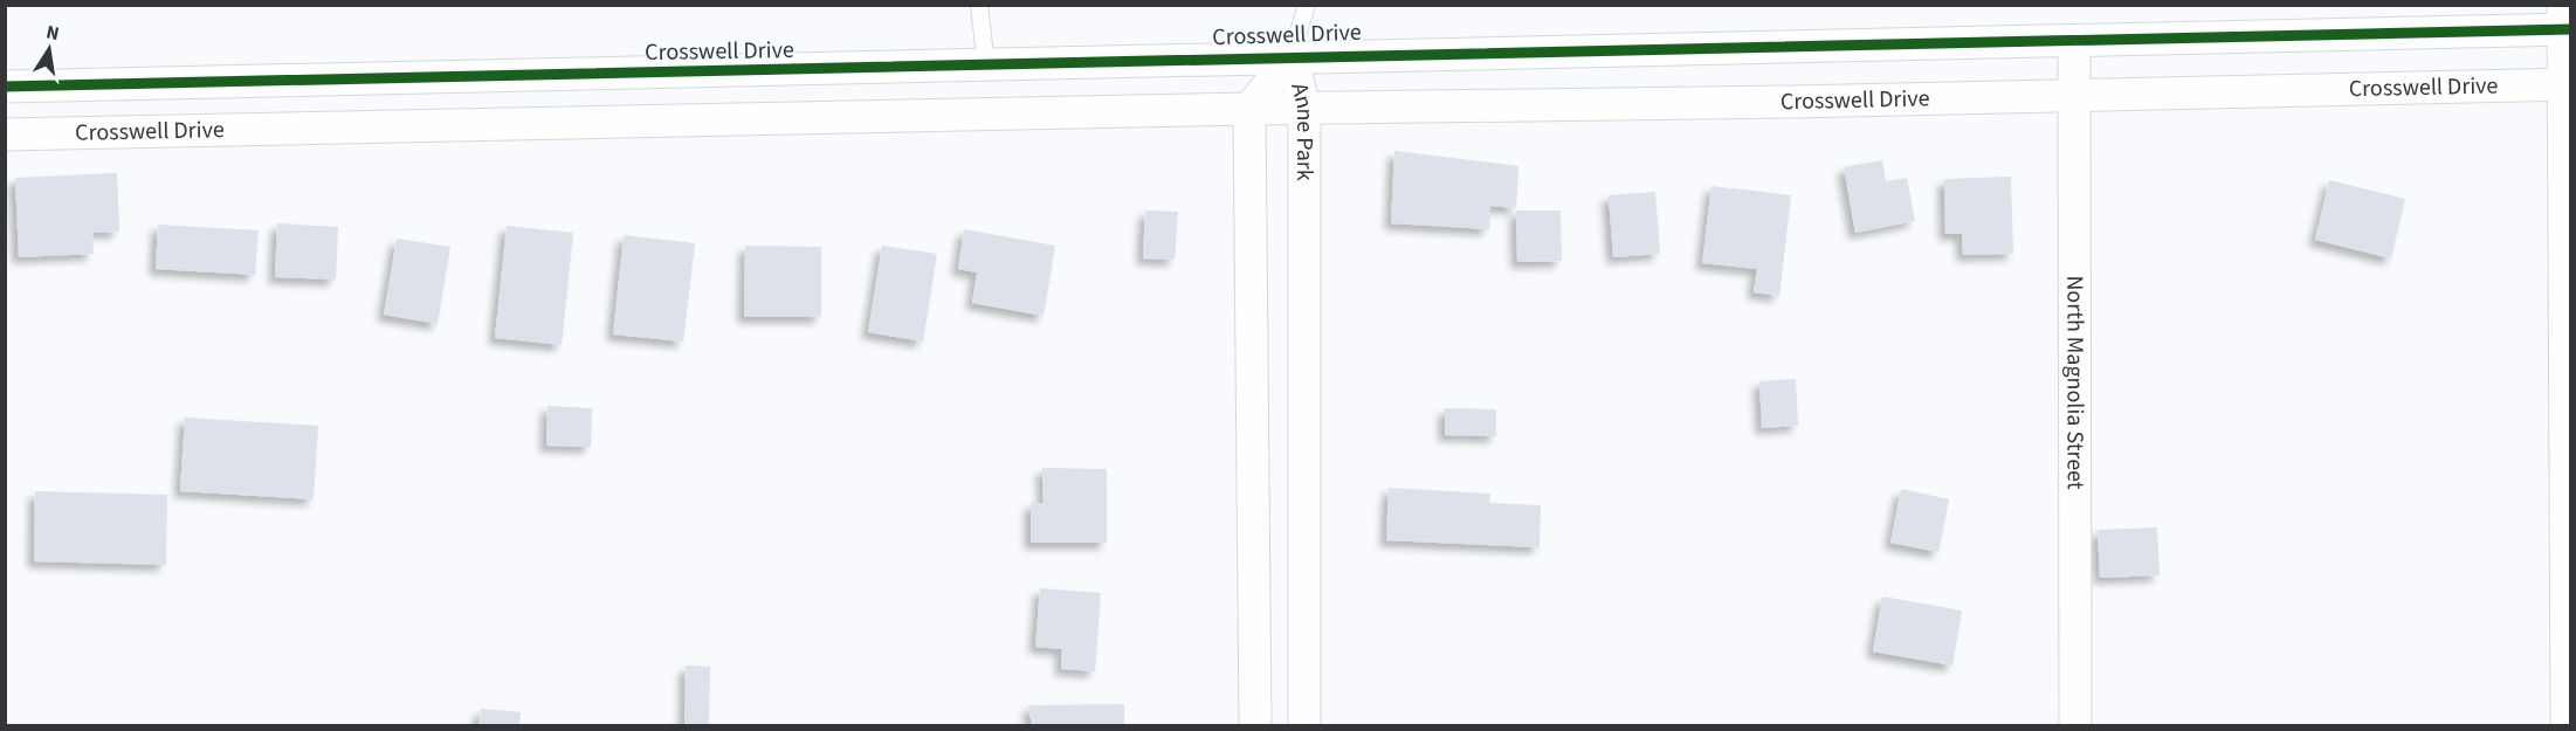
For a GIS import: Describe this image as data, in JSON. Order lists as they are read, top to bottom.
{
  "streets": {
    "street": ["Crosswell Drive", "Anne Park", "North Magnolia Street"]
  },
  "crossings": [
    ["Crosswell Drive", "Anne Park"],
    ["Crosswell Drive", "North Magnolia Street"]
  ],
  "north": "top"
}
